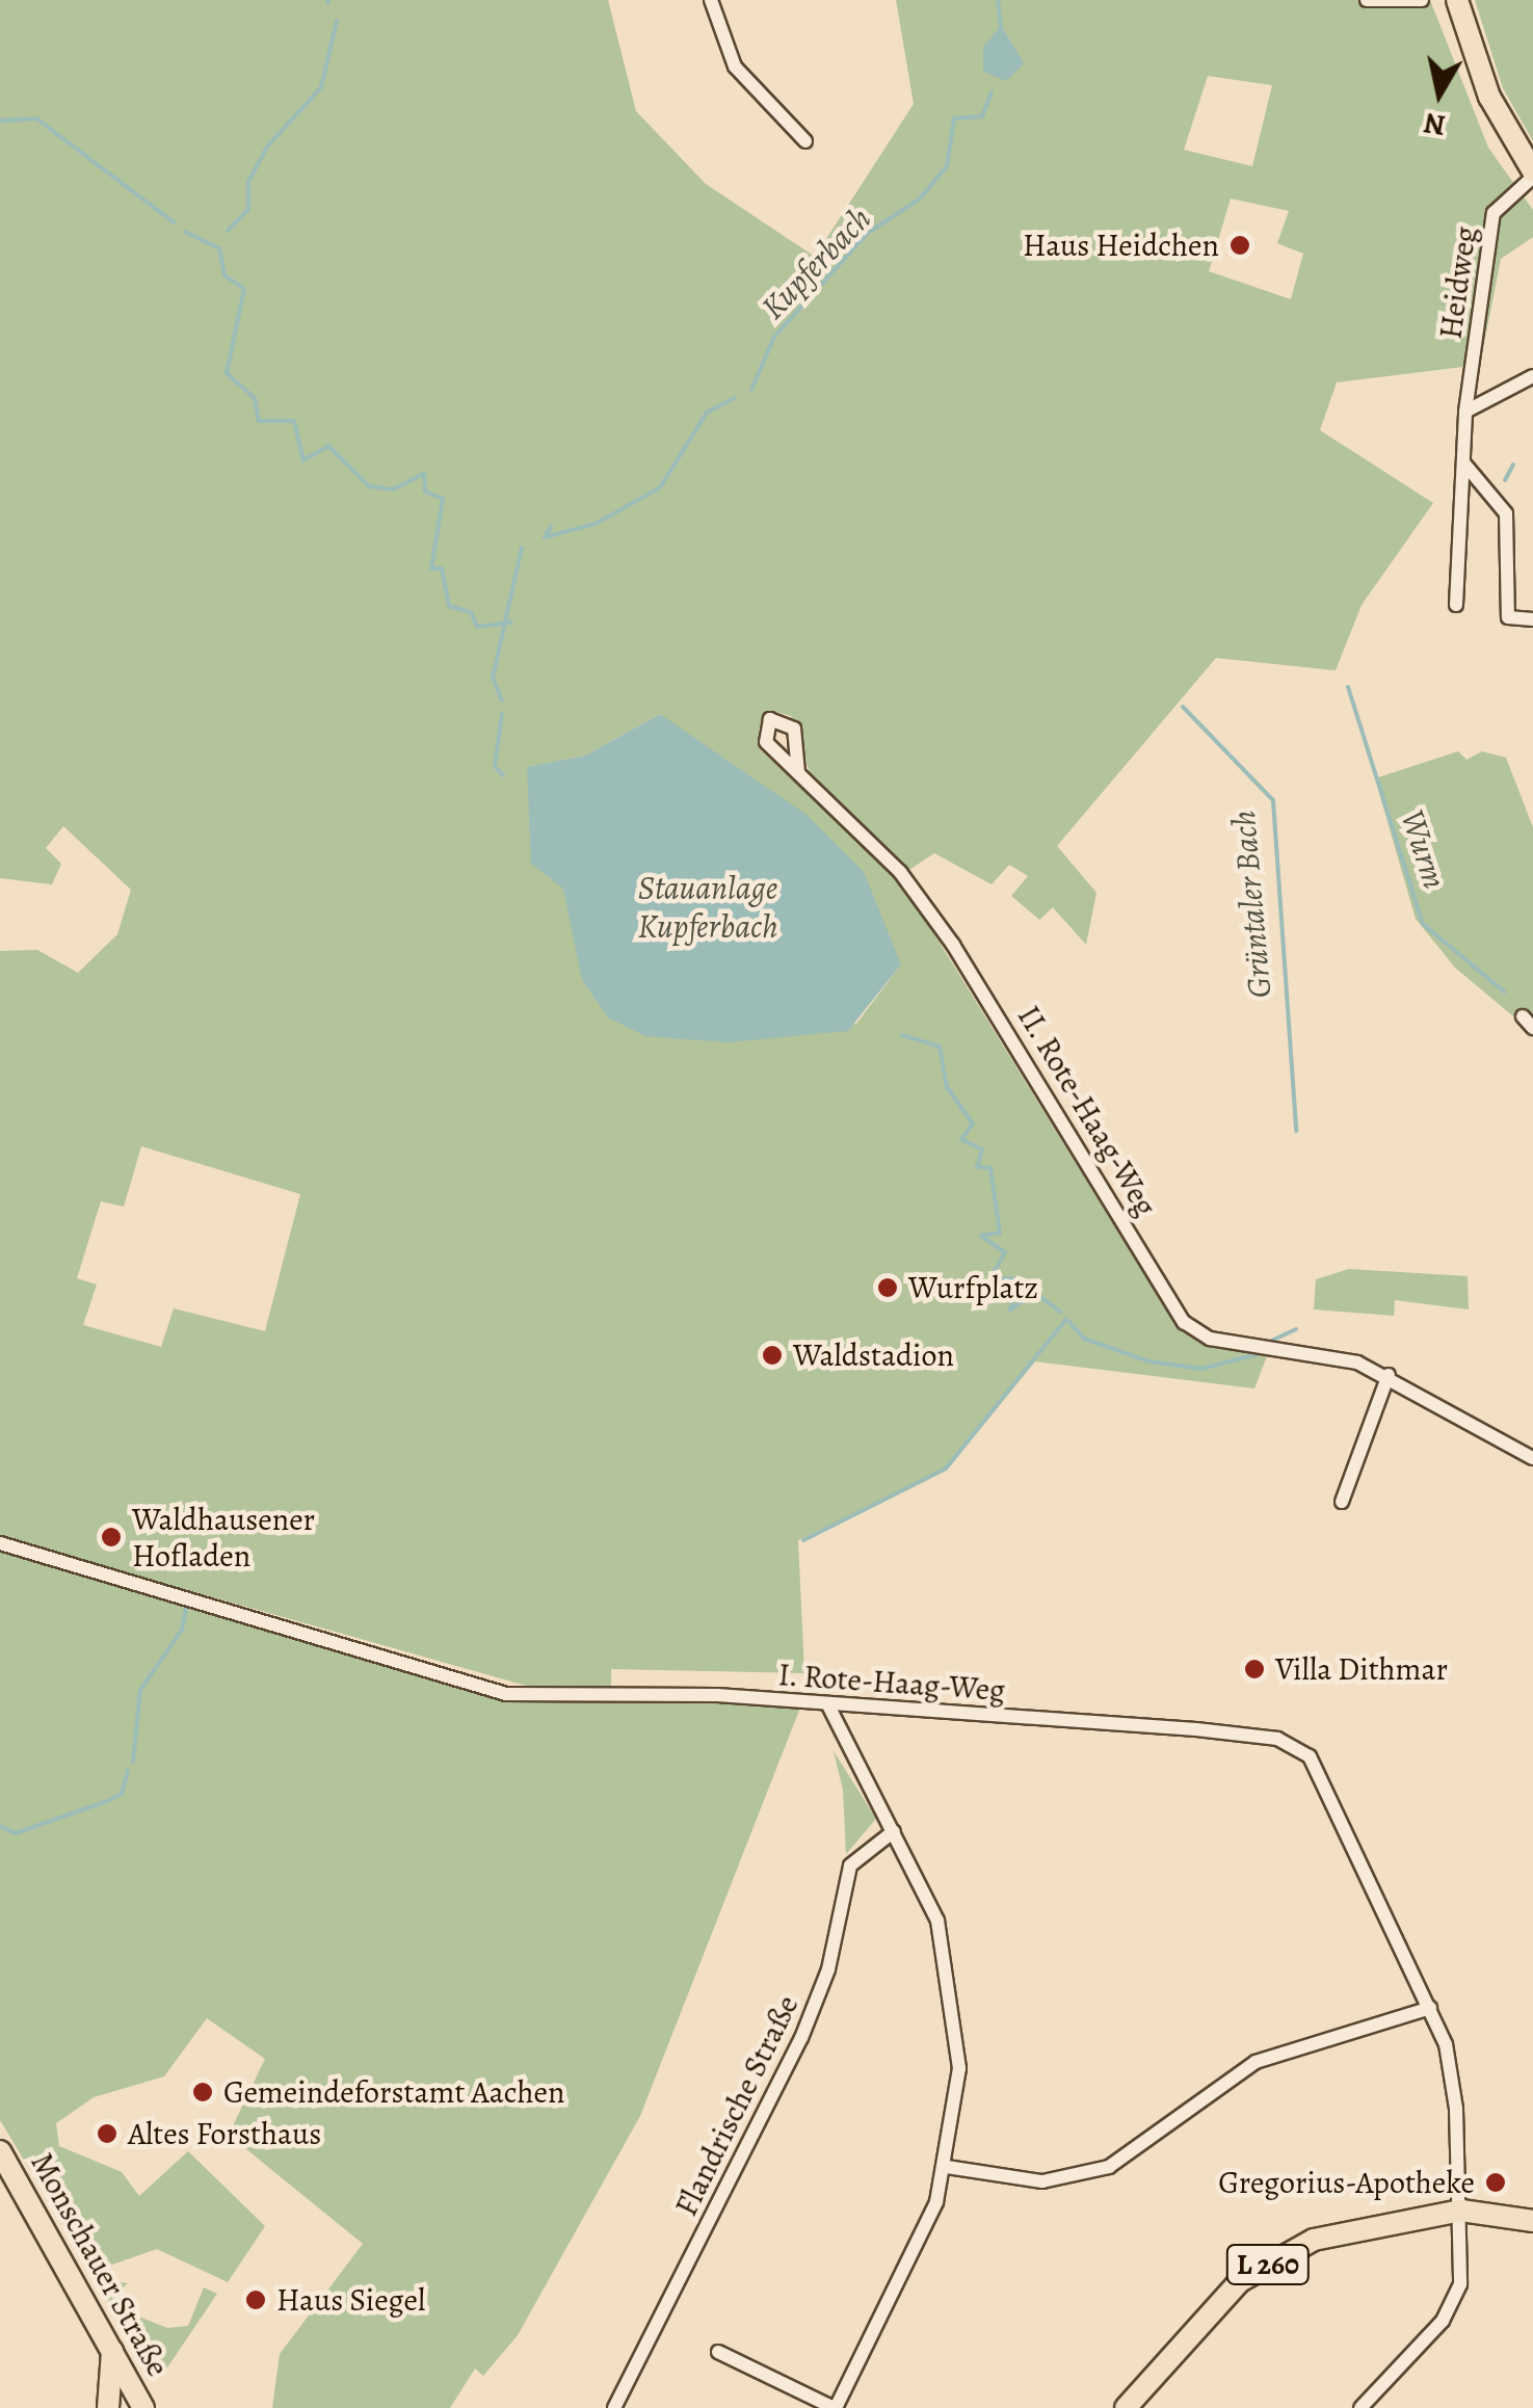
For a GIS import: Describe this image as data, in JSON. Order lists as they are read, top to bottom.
{
  "streets": {
    "main road": ["Monschauer Straße", "L 260"],
    "street": [
      "Heidweg",
      "II. Rote-Haag-Weg",
      "I. Rote-Haag-Weg",
      "Flandrische Straße"
    ]
  },
  "crossings": [
    ["I. Rote-Haag-Weg", "L 260"]
  ],
  "water": [
    "Kupferbach",
    "Wurm",
    "Stauanlage Kupferbach",
    "Grüntaler Bach"
  ],
  "places": [
    "Haus Heidchen",
    "Wurfplatz",
    "Waldstadion",
    "Waldhausener Hofladen",
    "Villa Dithmar",
    "Gemeindeforstamt Aachen",
    "Altes Forsthaus",
    "Gregorius-Apotheke",
    "Haus Siegel"
  ],
  "north": "bottom"
}
